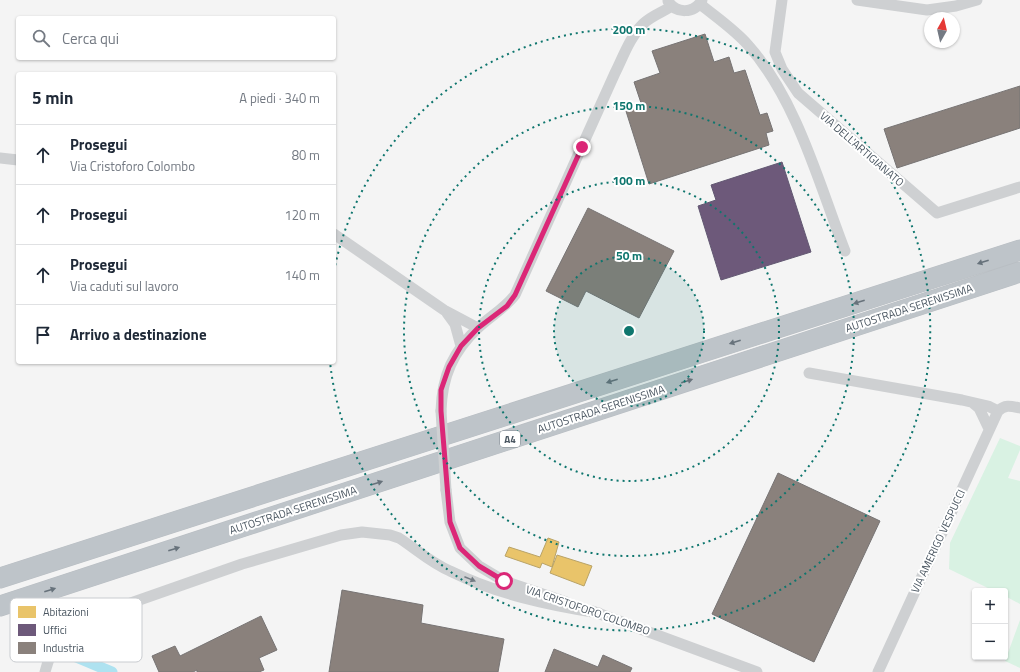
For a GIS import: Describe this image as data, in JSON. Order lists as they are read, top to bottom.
{
  "streets": {
    "highway": ["AUTOSTRADA SERENISSIMA", "A4"],
    "street": ["VIA DELL'ARTIGIANATO", "VIA AMERIGO VESPUCCI", "VIA CRISTOFORO COLOMBO"]
  },
  "legend": ["Abitazioni", "Uffici", "Industria"],
  "north": "top",
  "page": {
    "search": "Cerca qui",
    "heading": ["5 min", "A piedi · 340 m"],
    "list": [
      ["Prosegui", "Via Cristoforo Colombo", "80 m"],
      ["Prosegui", "120 m"],
      ["Prosegui", "Via caduti sul lavoro", "140 m"],
      "Arrivo a destinazione"
    ],
    "map_buttons": ["+", "−"]
  },
  "rings": [
    "200 m",
    "150 m",
    "100 m",
    "50 m"
  ]
}
